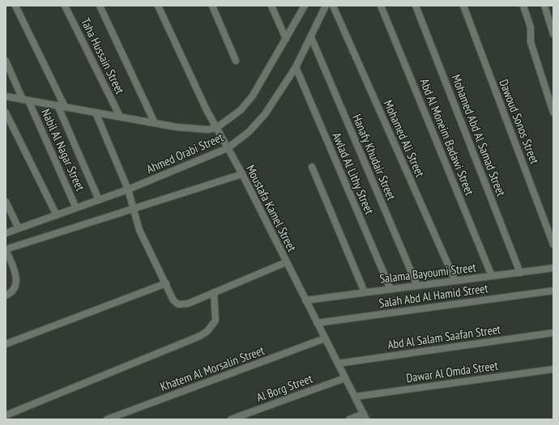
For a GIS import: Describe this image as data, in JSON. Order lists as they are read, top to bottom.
{
  "streets": {
    "street": [
      "Taha Hussain Street",
      "Dawoud Sonos Street",
      "Mohamed Abd Al Samad Street",
      "Abd Al Moneim Badawi Street",
      "Mohamed Ali Street",
      "Nabil Al Nagar Street",
      "Ahmed Orabi Street",
      "Hanafy Khudair Street",
      "Awlad Al Lithy Street",
      "Moustafa Kamel Street",
      "Salama Bayoumi Street",
      "Salah Abd Al Hamid Street",
      "Abd Al Salam Saafan Street",
      "Khatem Al Morsalin Street",
      "Dawar Al Omda Street",
      "Al Borg Street"
    ]
  },
  "crossings": [
    ["Taha Hussain Street", "Ahmed Orabi Street"],
    ["Mohamed Abd Al Samad Street", "Salama Bayoumi Street"],
    ["Abd Al Moneim Badawi Street", "Salama Bayoumi Street"],
    ["Mohamed Ali Street", "Salama Bayoumi Street"],
    ["Nabil Al Nagar Street", "Ahmed Orabi Street"],
    ["Ahmed Orabi Street", "Hanafy Khudair Street"],
    ["Ahmed Orabi Street", "Awlad Al Lithy Street"],
    ["Ahmed Orabi Street", "Moustafa Kamel Street"],
    ["Hanafy Khudair Street", "Salama Bayoumi Street"],
    ["Awlad Al Lithy Street", "Salama Bayoumi Street"],
    ["Moustafa Kamel Street", "Salama Bayoumi Street"],
    ["Moustafa Kamel Street", "Salah Abd Al Hamid Street"],
    ["Moustafa Kamel Street", "Abd Al Salam Saafan Street"],
    ["Moustafa Kamel Street", "Khatem Al Morsalin Street"],
    ["Moustafa Kamel Street", "Dawar Al Omda Street"],
    ["Moustafa Kamel Street", "Al Borg Street"]
  ]
}
